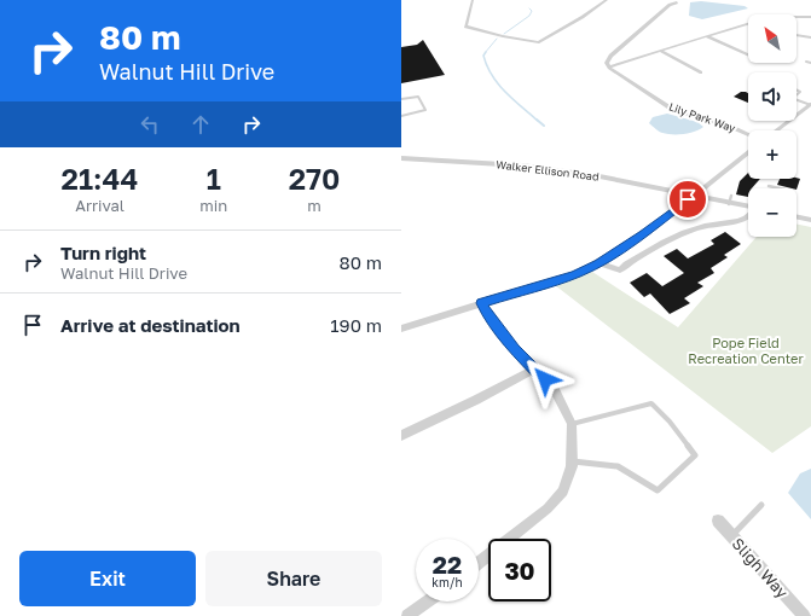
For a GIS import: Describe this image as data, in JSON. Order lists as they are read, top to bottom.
{
  "streets": {
    "street": ["Lily Park Way", "Walker Ellison Road", "Sligh Way"]
  },
  "parks": ["Pope Field Recreation Center"],
  "north": "top left",
  "page": {
    "turn": ["80 m", "Walnut Hill Drive"],
    "map_buttons": ["+", "−"],
    "eta": [
      "21:44",
      "Arrival",
      "1",
      "min",
      "270",
      "m"
    ],
    "list": [
      {
        "name": "Turn right",
        "note": "Walnut Hill Drive",
        "value": "80 m"
      },
      {
        "name": "Arrive at destination",
        "value": "190 m"
      }
    ],
    "speed": "22 km/h",
    "limit": "30",
    "buttons": ["Exit", "Share"]
  }
}
